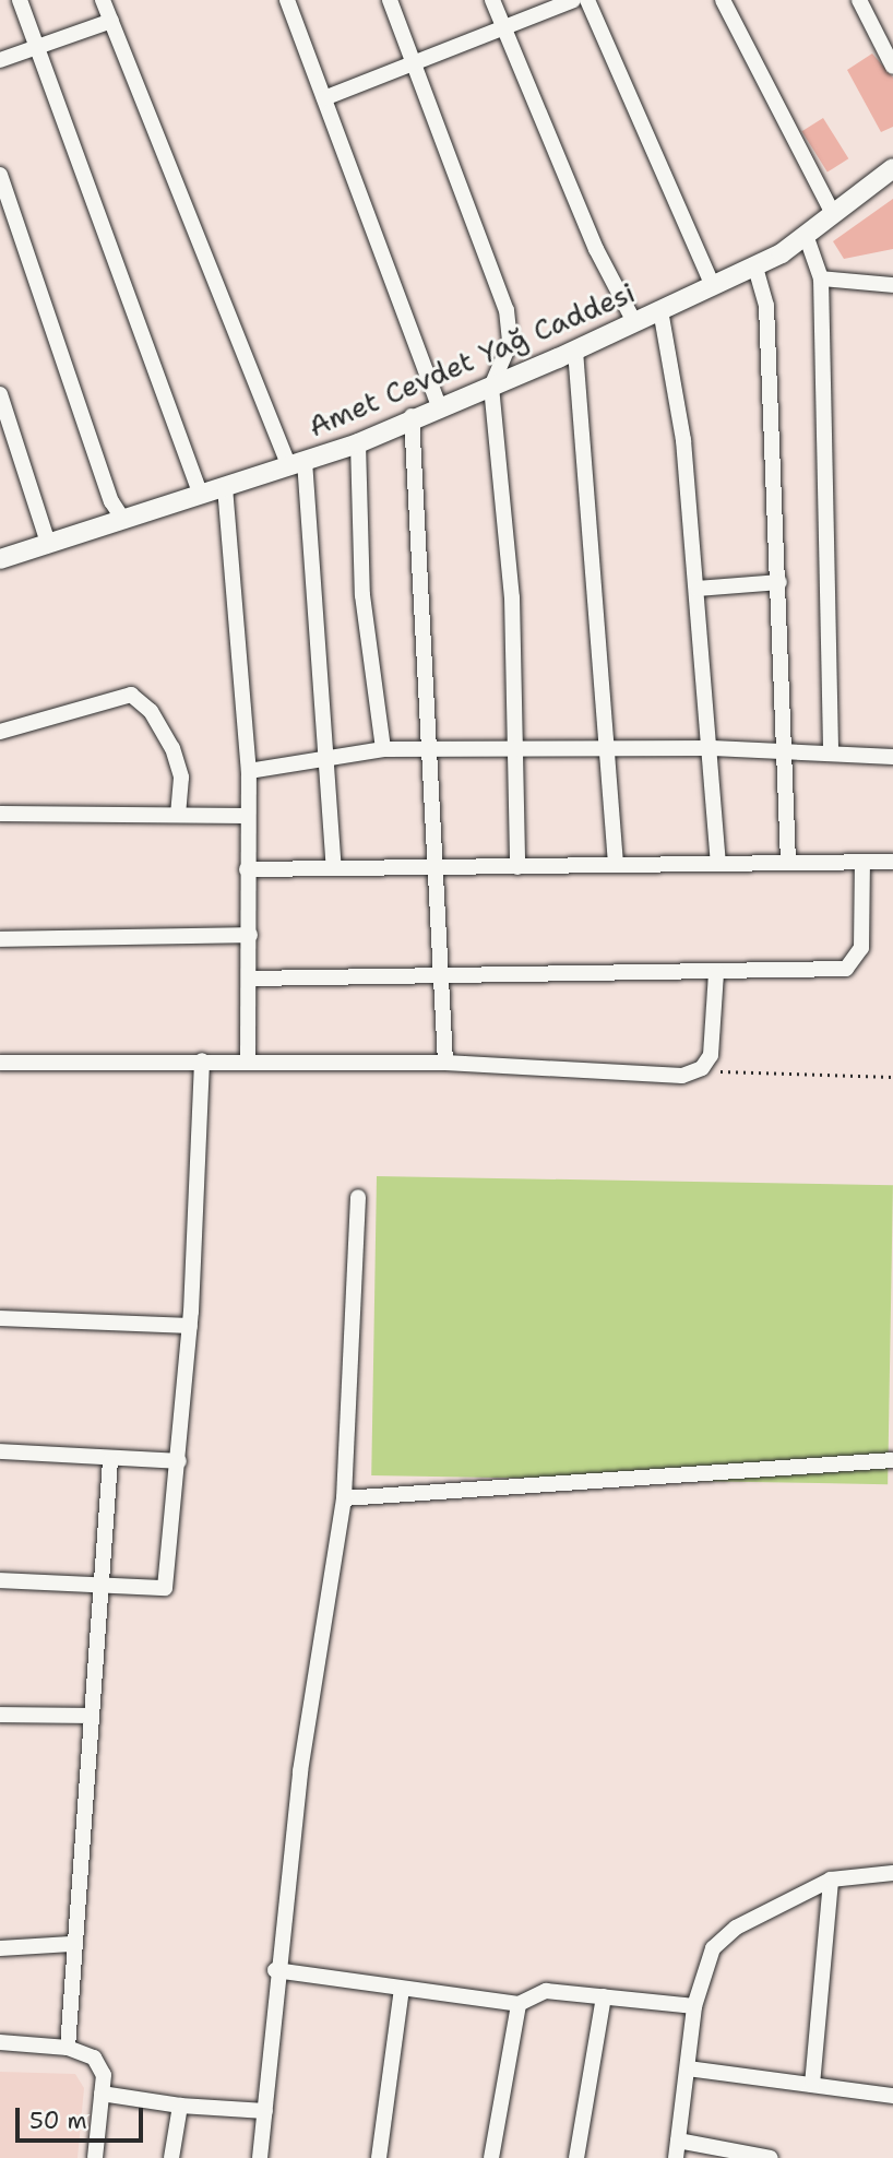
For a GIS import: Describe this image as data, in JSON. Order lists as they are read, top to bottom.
{
  "streets": {
    "street": ["Amet Cevdet Yağ Caddesi"]
  },
  "scale_bar": "50 m"
}
